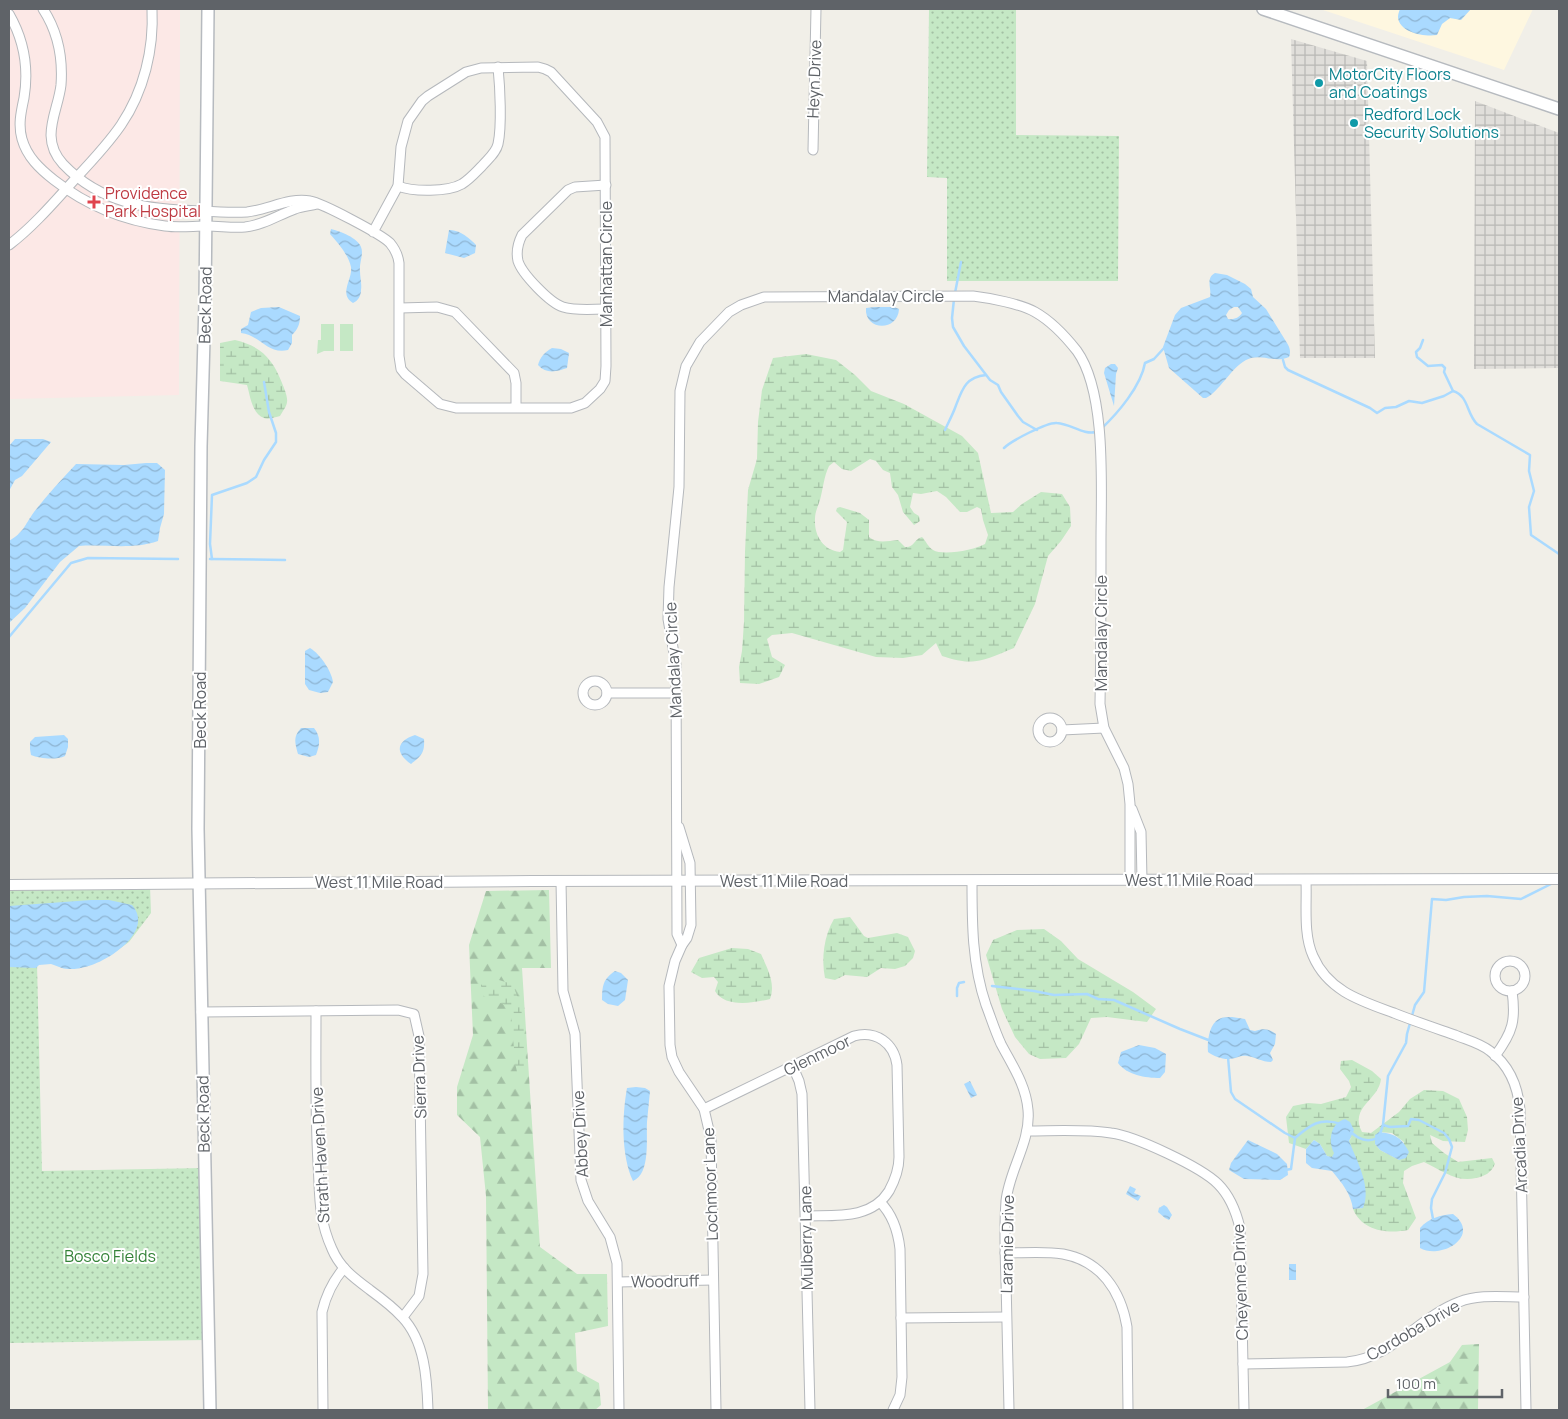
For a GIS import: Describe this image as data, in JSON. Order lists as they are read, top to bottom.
{
  "streets": {
    "main road": ["Beck Road"],
    "street": [
      "Heyn Drive",
      "Manhattan Circle",
      "Mandalay Circle",
      "West 11 Mile Road",
      "Glenmoor",
      "Sierra Drive",
      "Abbey Drive",
      "Arcadia Drive",
      "Strath Haven Drive",
      "Lochmoor Lane",
      "Mulberry Lane",
      "Laramie Drive",
      "Woodruff",
      "Cheyenne Drive",
      "Cordoba Drive"
    ]
  },
  "crossings": [
    ["Mandalay Circle", "West 11 Mile Road"],
    ["Mandalay Circle", "Lochmoor Lane"],
    ["Beck Road", "West 11 Mile Road"],
    ["Beck Road", "Sierra Drive"],
    ["West 11 Mile Road", "Abbey Drive"],
    ["West 11 Mile Road", "Arcadia Drive"],
    ["West 11 Mile Road", "Lochmoor Lane"],
    ["West 11 Mile Road", "Laramie Drive"],
    ["Glenmoor", "Lochmoor Lane"],
    ["Glenmoor", "Mulberry Lane"],
    ["Sierra Drive", "Strath Haven Drive"],
    ["Abbey Drive", "Woodruff"],
    ["Arcadia Drive", "Cordoba Drive"],
    ["Lochmoor Lane", "Woodruff"],
    ["Laramie Drive", "Cheyenne Drive"],
    ["Cheyenne Drive", "Cordoba Drive"]
  ],
  "parks": ["Bosco Fields"],
  "places": {
    "other": ["MotorCity Floors and Coatings", "Redford Lock Security Solutions"],
    "health": ["Providence Park Hospital"]
  },
  "scale_bar": "100 m"
}
